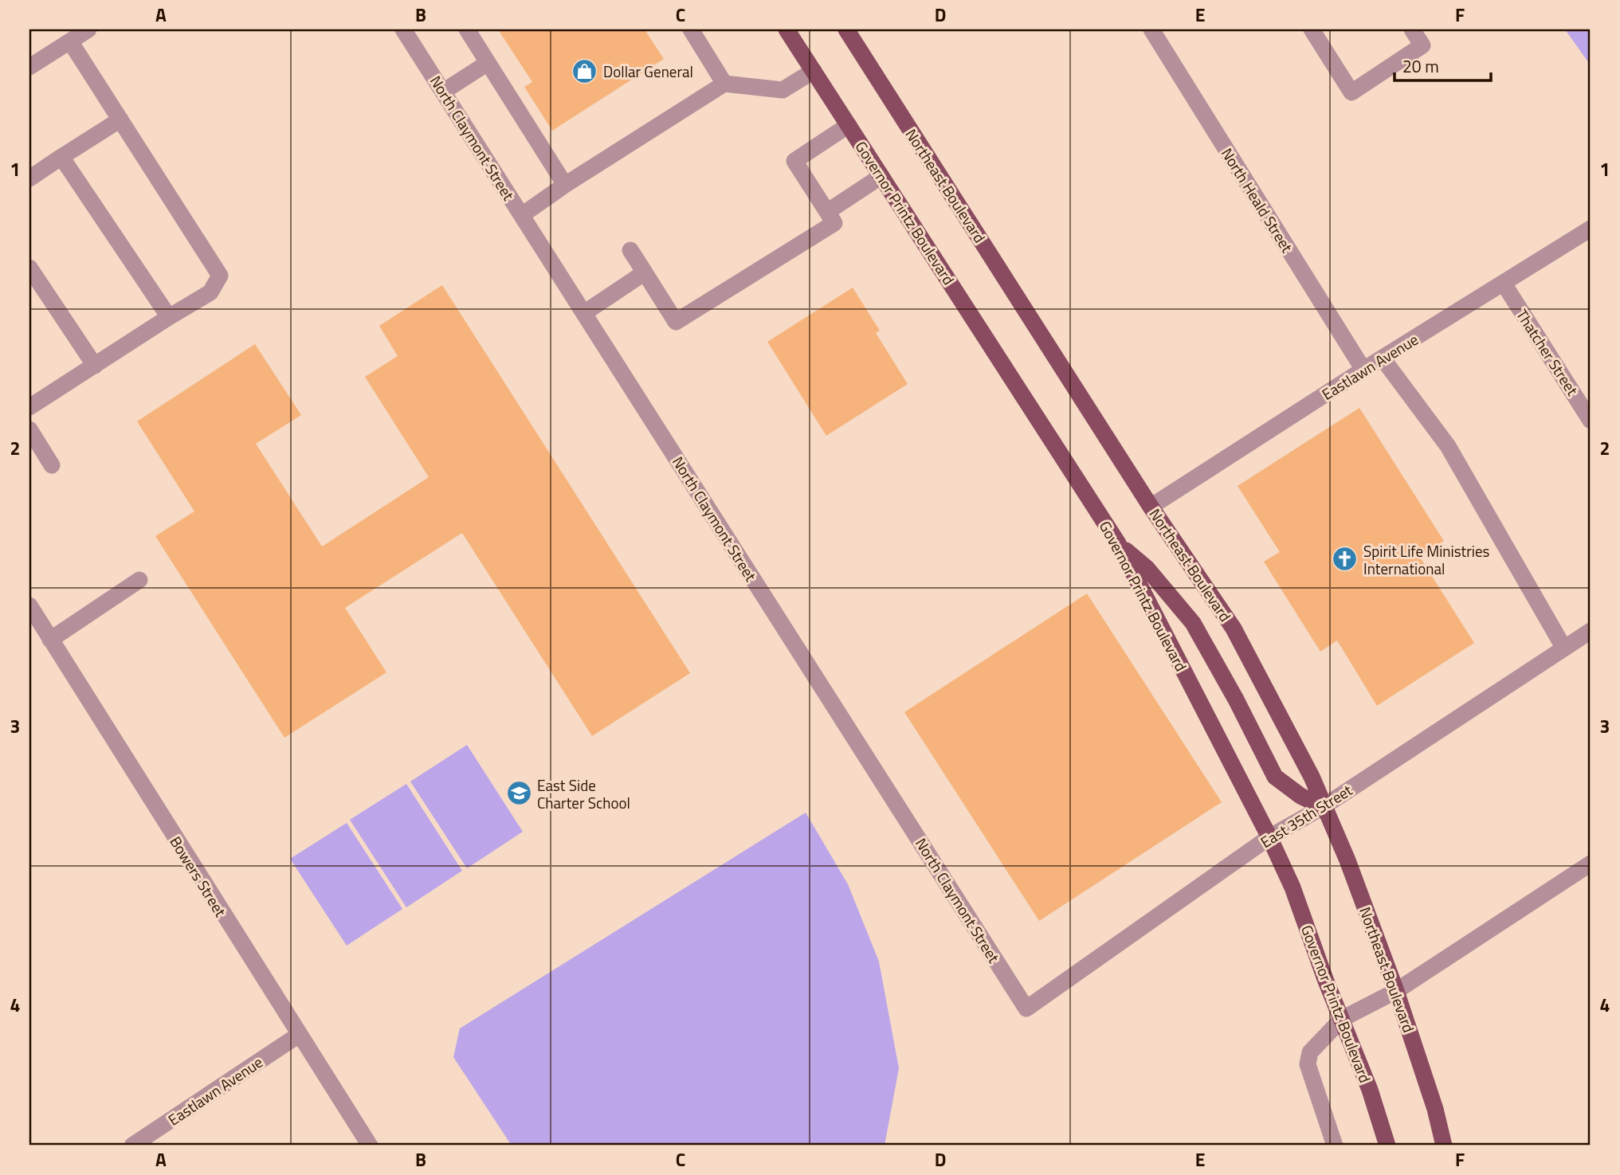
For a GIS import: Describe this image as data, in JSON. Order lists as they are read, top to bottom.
{
  "streets": {
    "main road": ["Northeast Boulevard", "Governor Printz Boulevard"],
    "street": [
      "North Claymont Street",
      "North Heald Street",
      "Thatcher Street",
      "Eastlawn Avenue",
      "East 35th Street",
      "Bowers Street"
    ]
  },
  "crossings": [
    ["North Claymont Street", "East 35th Street"],
    ["Northeast Boulevard", "Eastlawn Avenue"],
    ["Northeast Boulevard", "East 35th Street"],
    ["North Heald Street", "Eastlawn Avenue"],
    ["Governor Printz Boulevard", "East 35th Street"],
    ["Thatcher Street", "Eastlawn Avenue"],
    ["Eastlawn Avenue", "Bowers Street"]
  ],
  "places": {
    "shop": ["Dollar General"],
    "church": ["Spirit Life Ministries International"],
    "school or university": ["East Side Charter School"]
  },
  "scale_bar": "20 m",
  "grid": {
    "columns": [
      "A",
      "B",
      "C",
      "D",
      "E",
      "F"
    ],
    "rows": [
      "1",
      "2",
      "3",
      "4"
    ]
  }
}
